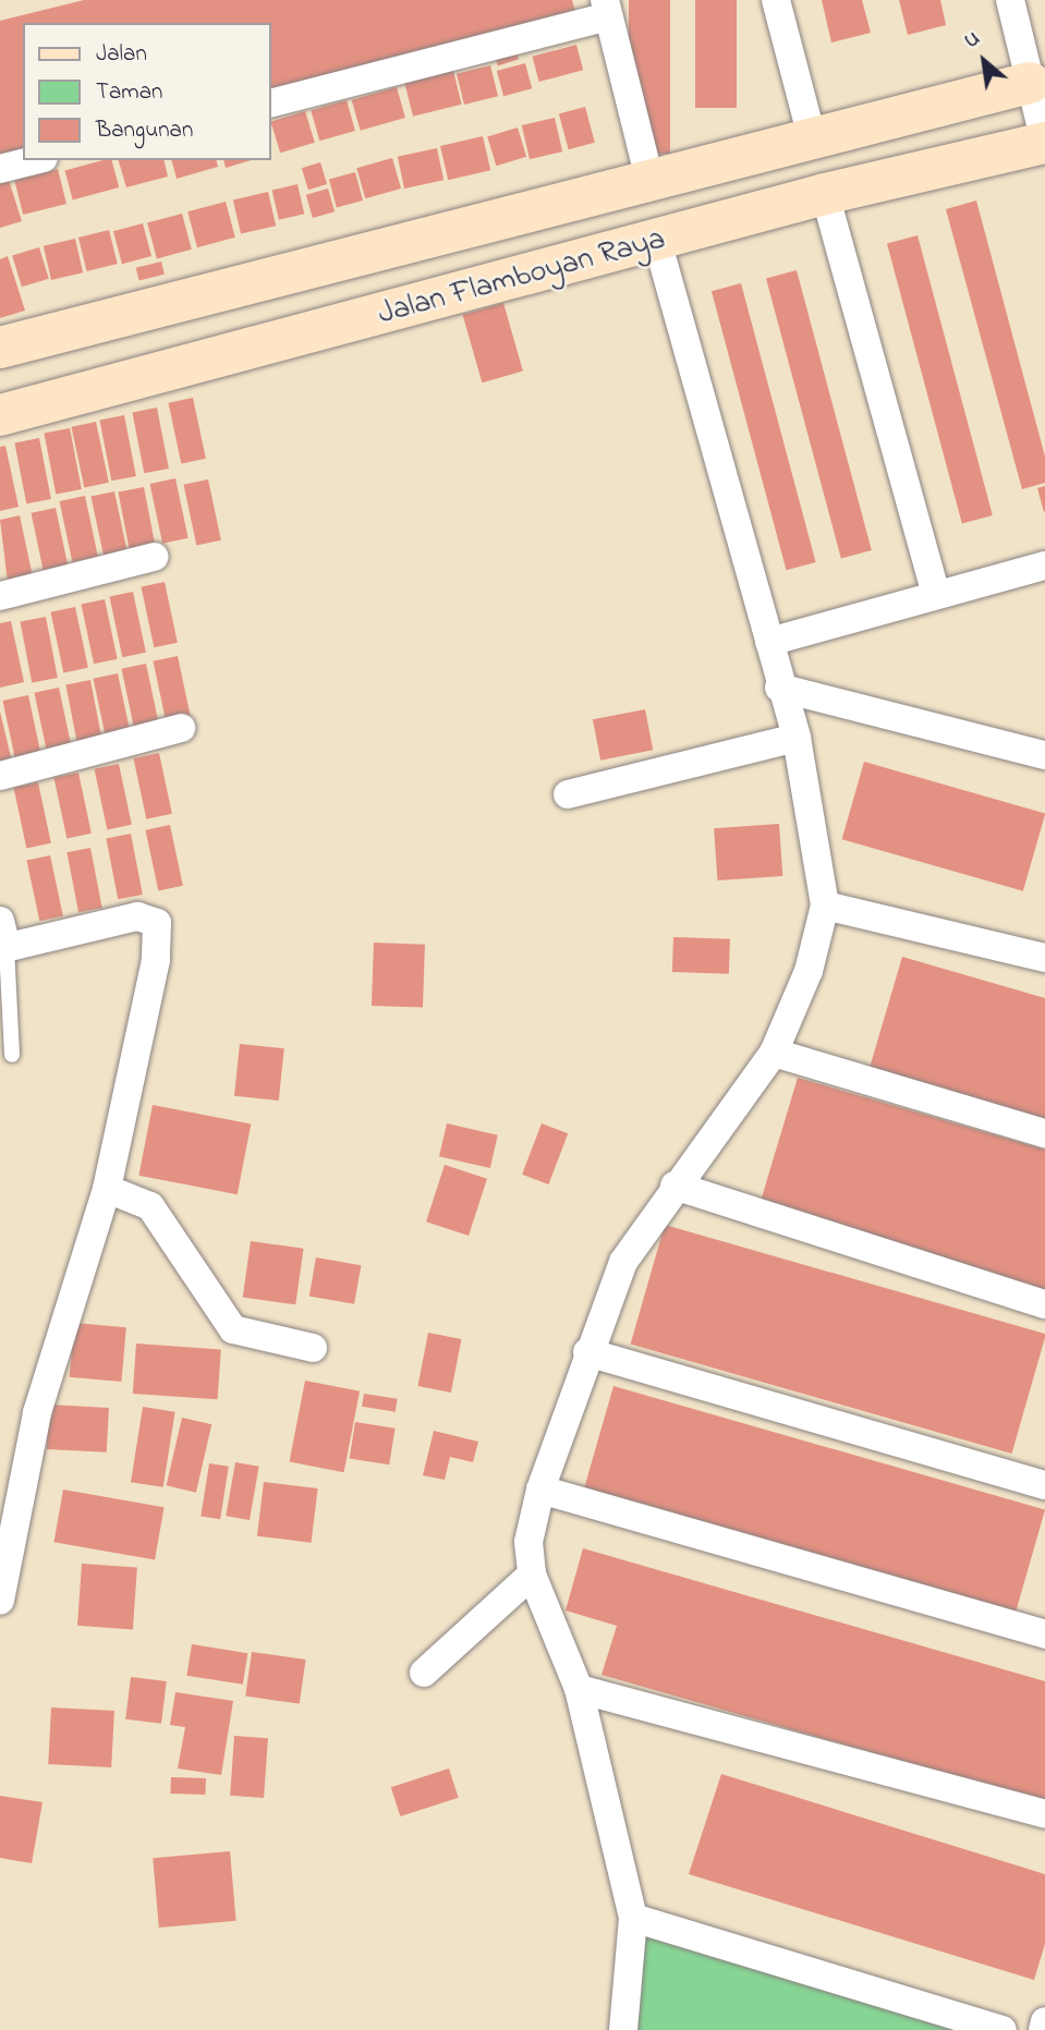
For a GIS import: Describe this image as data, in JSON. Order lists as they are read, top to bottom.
{
  "streets": {
    "street": ["Jalan Flamboyan Raya"]
  },
  "legend": ["Jalan", "Taman", "Bangunan"],
  "north": "top left"
}
